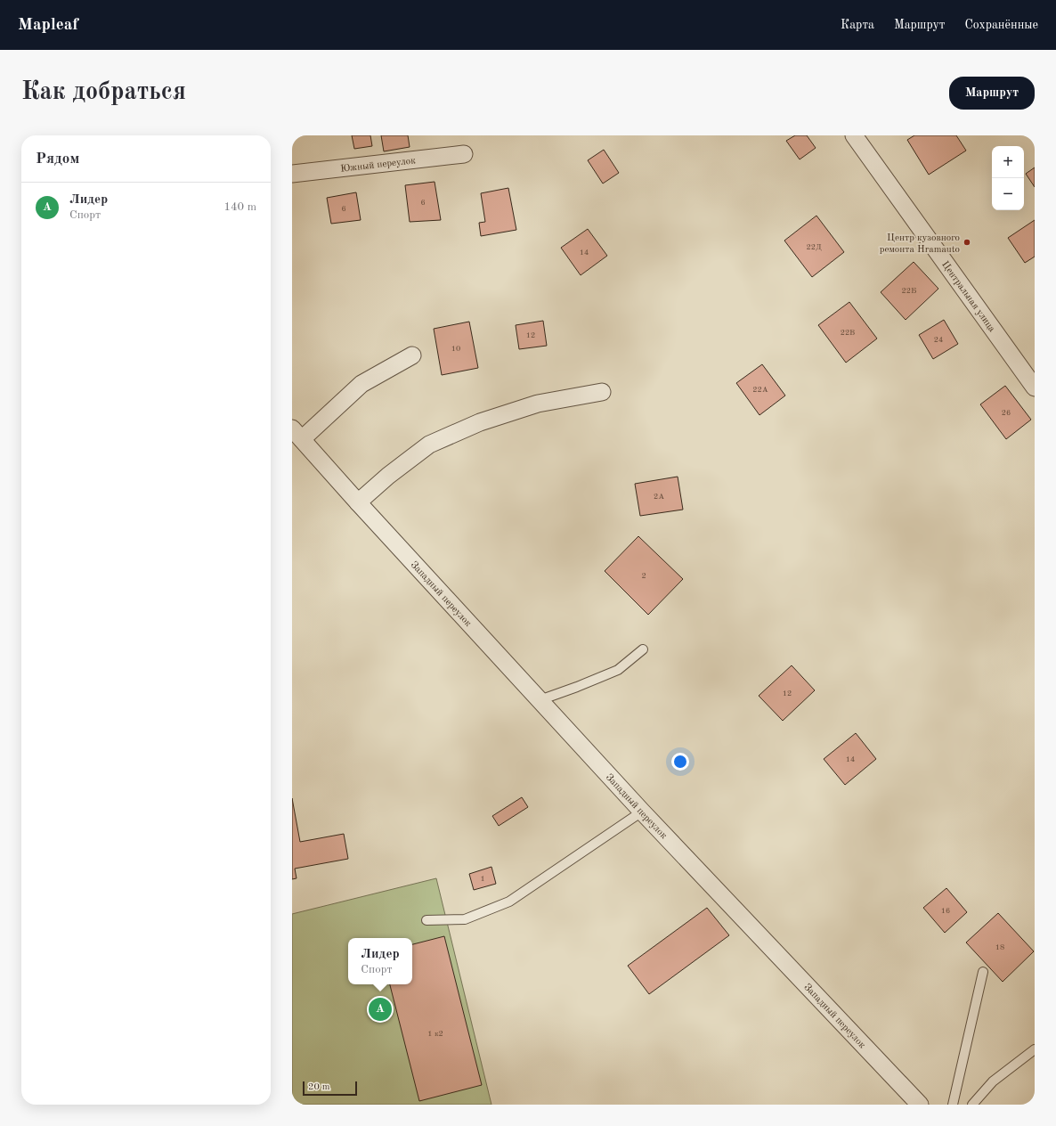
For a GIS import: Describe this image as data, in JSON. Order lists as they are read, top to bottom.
{
  "streets": {
    "street": ["Южный переулок", "Центральная улица", "Западный переулок"]
  },
  "places": ["Центр кузовного ремонта Hramauto"],
  "house_numbers": [
    "6",
    "6",
    "22Д",
    "14",
    "22Б",
    "22В",
    "12",
    "24",
    "10",
    "22А",
    "26",
    "2А",
    "2",
    "12",
    "14",
    "1",
    "16",
    "18",
    "1 к2"
  ],
  "scale_bar": "20 m",
  "page": {
    "header": "Mapleaf",
    "nav": ["Карта", "Маршрут", "Сохранённые"],
    "buttons": "Маршрут",
    "title": "Как добраться",
    "heading": "Рядом",
    "map_buttons": ["+", "−"],
    "list": [
      {
        "mark": "A",
        "name": "Лидер",
        "note": "Спорт",
        "value": "140 m"
      }
    ],
    "popup": ["Лидер", "Спорт"],
    "pins": "A",
    "scale": "20 m"
  }
}
